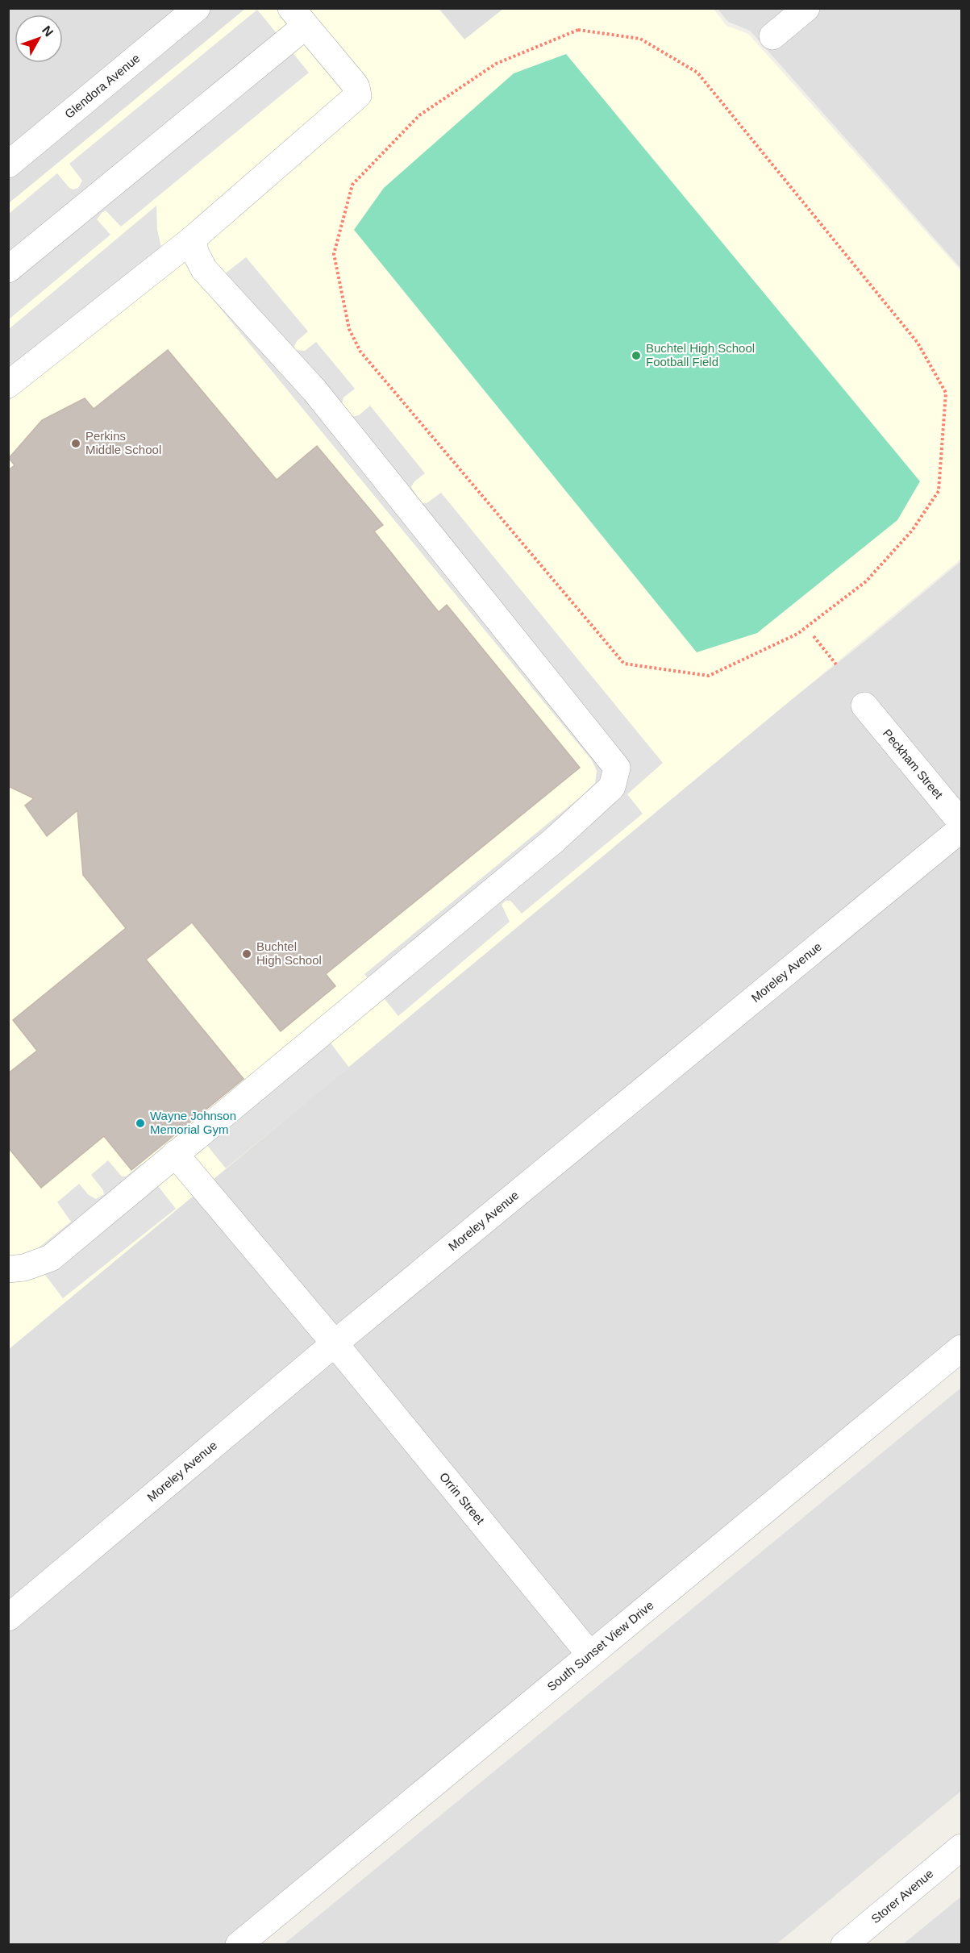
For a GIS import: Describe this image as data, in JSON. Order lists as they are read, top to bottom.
{
  "streets": {
    "street": [
      "Glendora Avenue",
      "Peckham Street",
      "Moreley Avenue",
      "Orrin Street",
      "South Sunset View Drive",
      "Storer Avenue"
    ]
  },
  "crossings": [
    ["Moreley Avenue", "Orrin Street"],
    ["Orrin Street", "South Sunset View Drive"]
  ],
  "places": [
    "Buchtel High School Football Field",
    "Perkins Middle School",
    "Buchtel High School",
    "Wayne Johnson Memorial Gym"
  ],
  "north": "top right"
}
